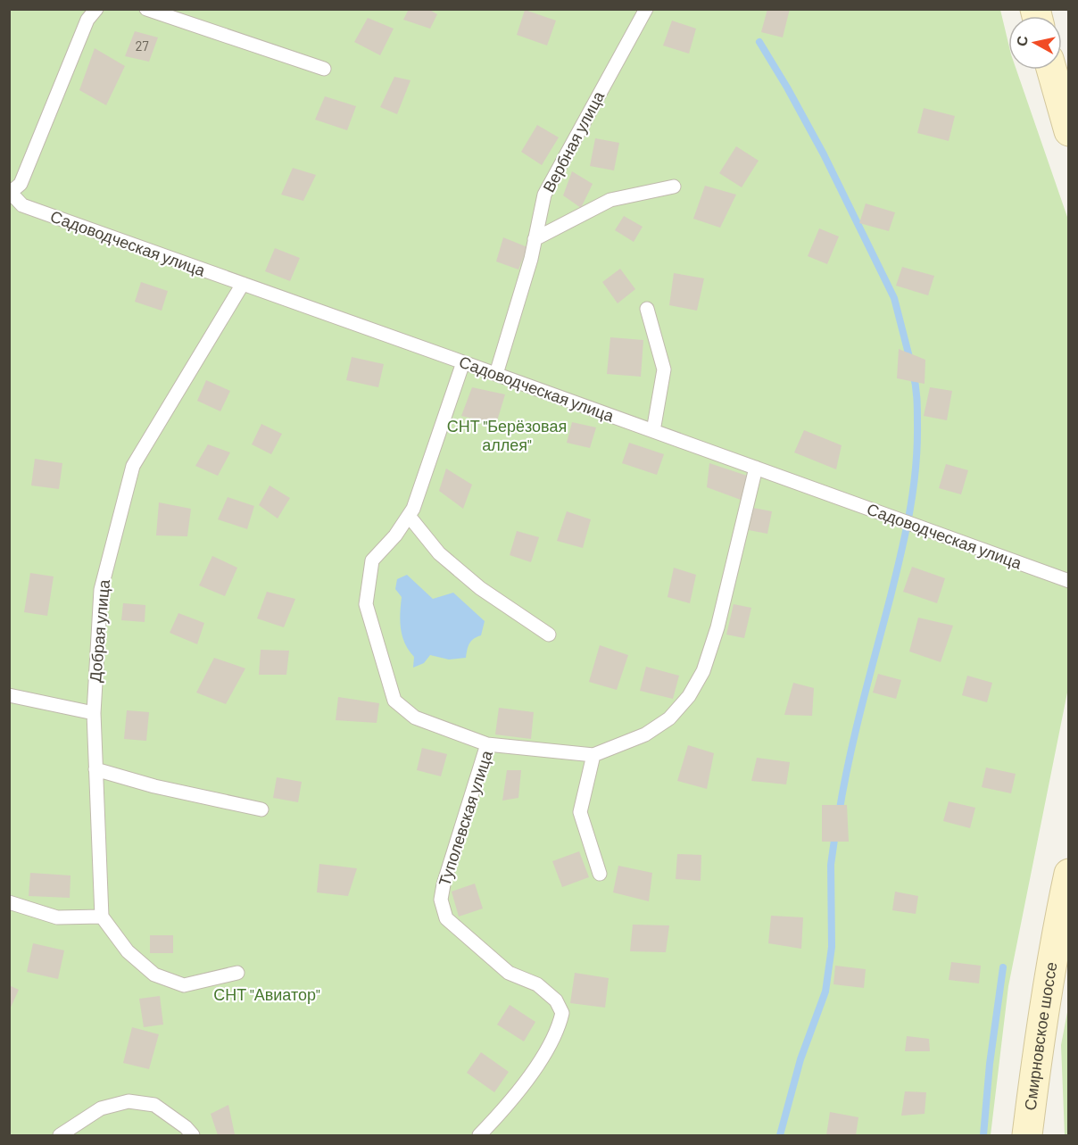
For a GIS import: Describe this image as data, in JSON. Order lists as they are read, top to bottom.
{
  "streets": {
    "main road": ["Смирновское шоссе"],
    "lane": [
      "Вербная улица",
      "Садоводческая улица",
      "Добрая улица",
      "Туполевская улица"
    ]
  },
  "crossings": [
    ["Вербная улица", "Садоводческая улица"],
    ["Садоводческая улица", "Добрая улица"],
    ["Садоводческая улица", "Туполевская улица"]
  ],
  "parks": ["СНТ \"Берёзовая аллея\"", "СНТ \"Авиатор\""],
  "house_numbers": ["27"],
  "north": "left"
}
